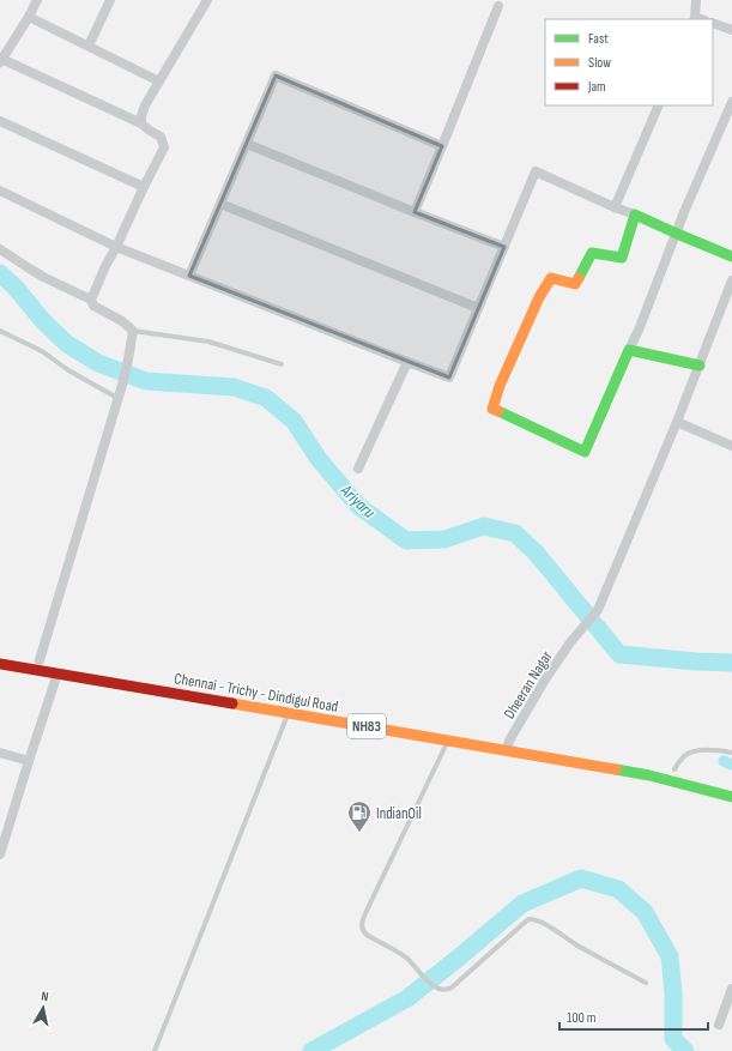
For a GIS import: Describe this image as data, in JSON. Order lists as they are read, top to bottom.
{
  "streets": {
    "main road": ["Chennai - Trichy - Dindigul Road", "NH83"],
    "street": ["Dheeran Nagar"]
  },
  "crossings": [
    ["Dheeran Nagar", "Chennai - Trichy - Dindigul Road"]
  ],
  "water": ["Ariyaru"],
  "places": {
    "fuel station": ["IndianOil"]
  },
  "legend": ["Fast", "Slow", "Jam"],
  "scale_bar": "100 m",
  "north": "top"
}
